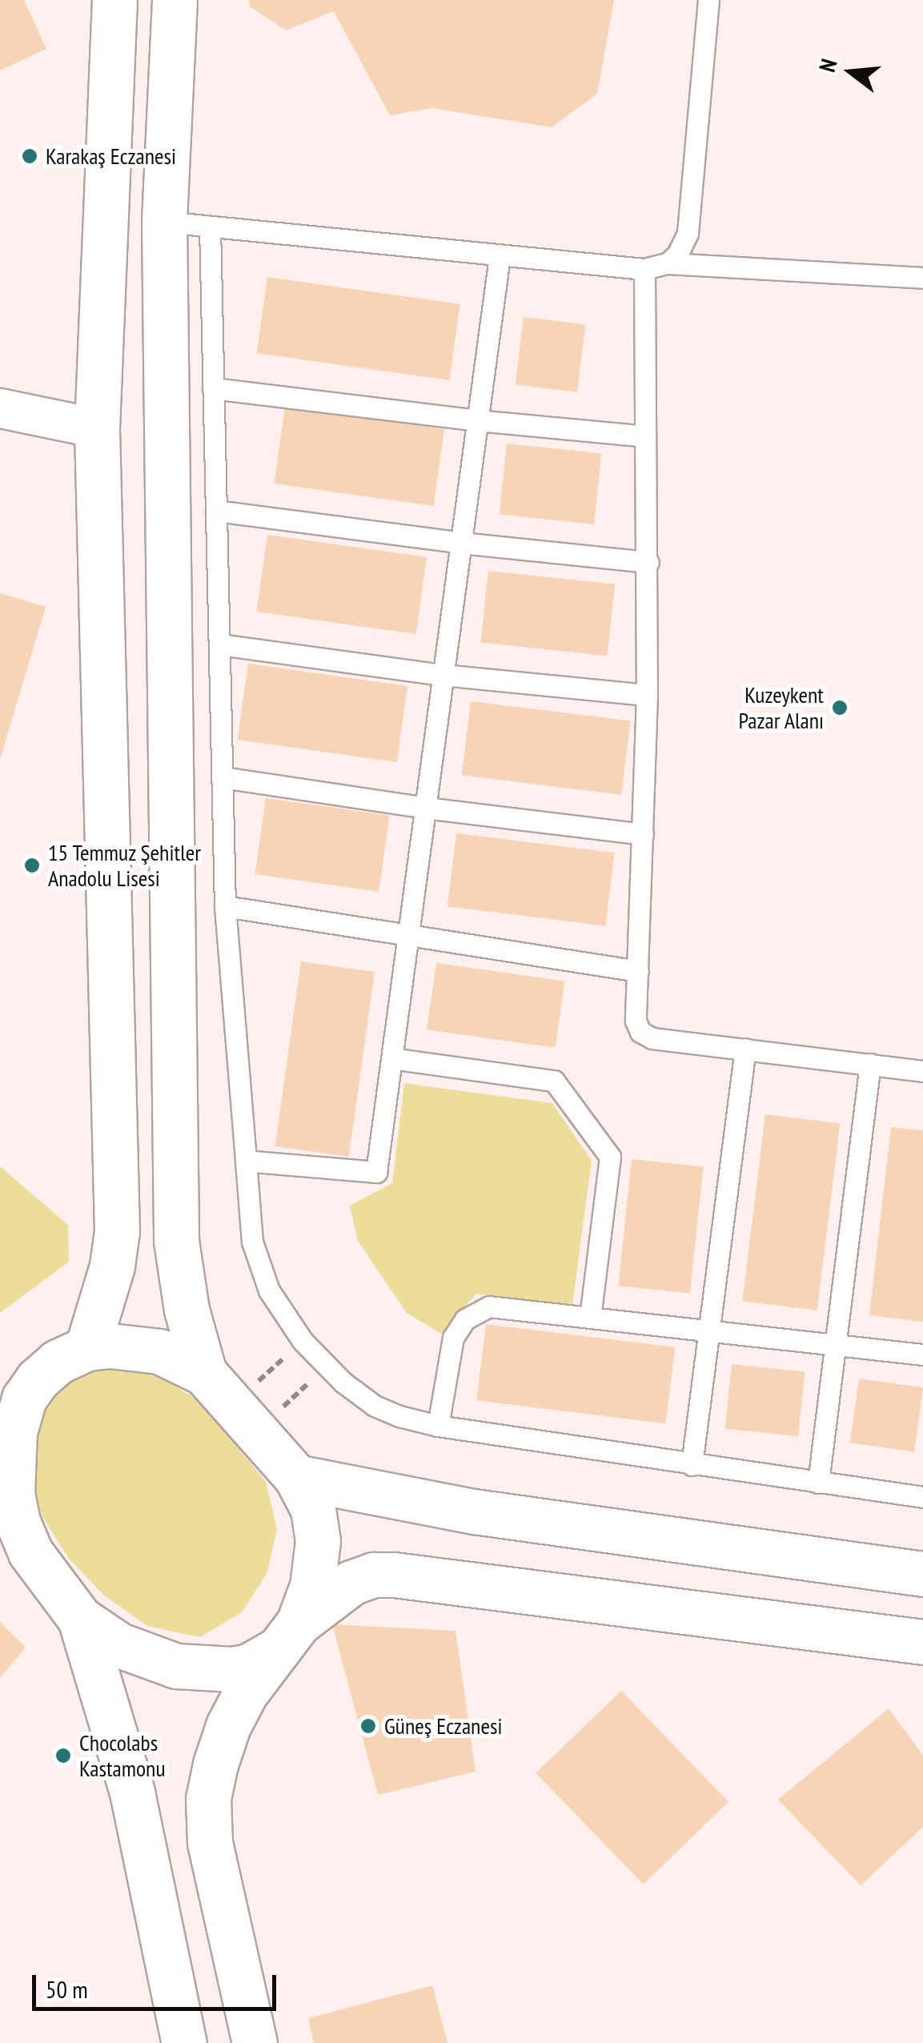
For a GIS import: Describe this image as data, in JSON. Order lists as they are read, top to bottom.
{
  "places": [
    "Karakaş Eczanesi",
    "Kuzeykent Pazar Alanı",
    "15 Temmuz Şehitler Anadolu Lisesi",
    "Güneş Eczanesi",
    "Chocolabs Kastamonu"
  ],
  "scale_bar": "50 m",
  "north": "left"
}
